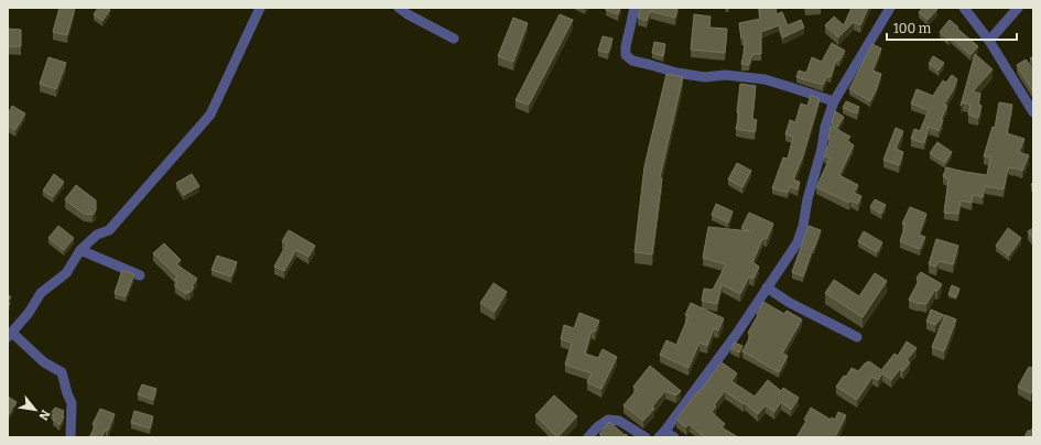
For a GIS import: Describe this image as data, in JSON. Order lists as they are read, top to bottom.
{
  "scale_bar": "100 m",
  "north": "bottom right"
}
